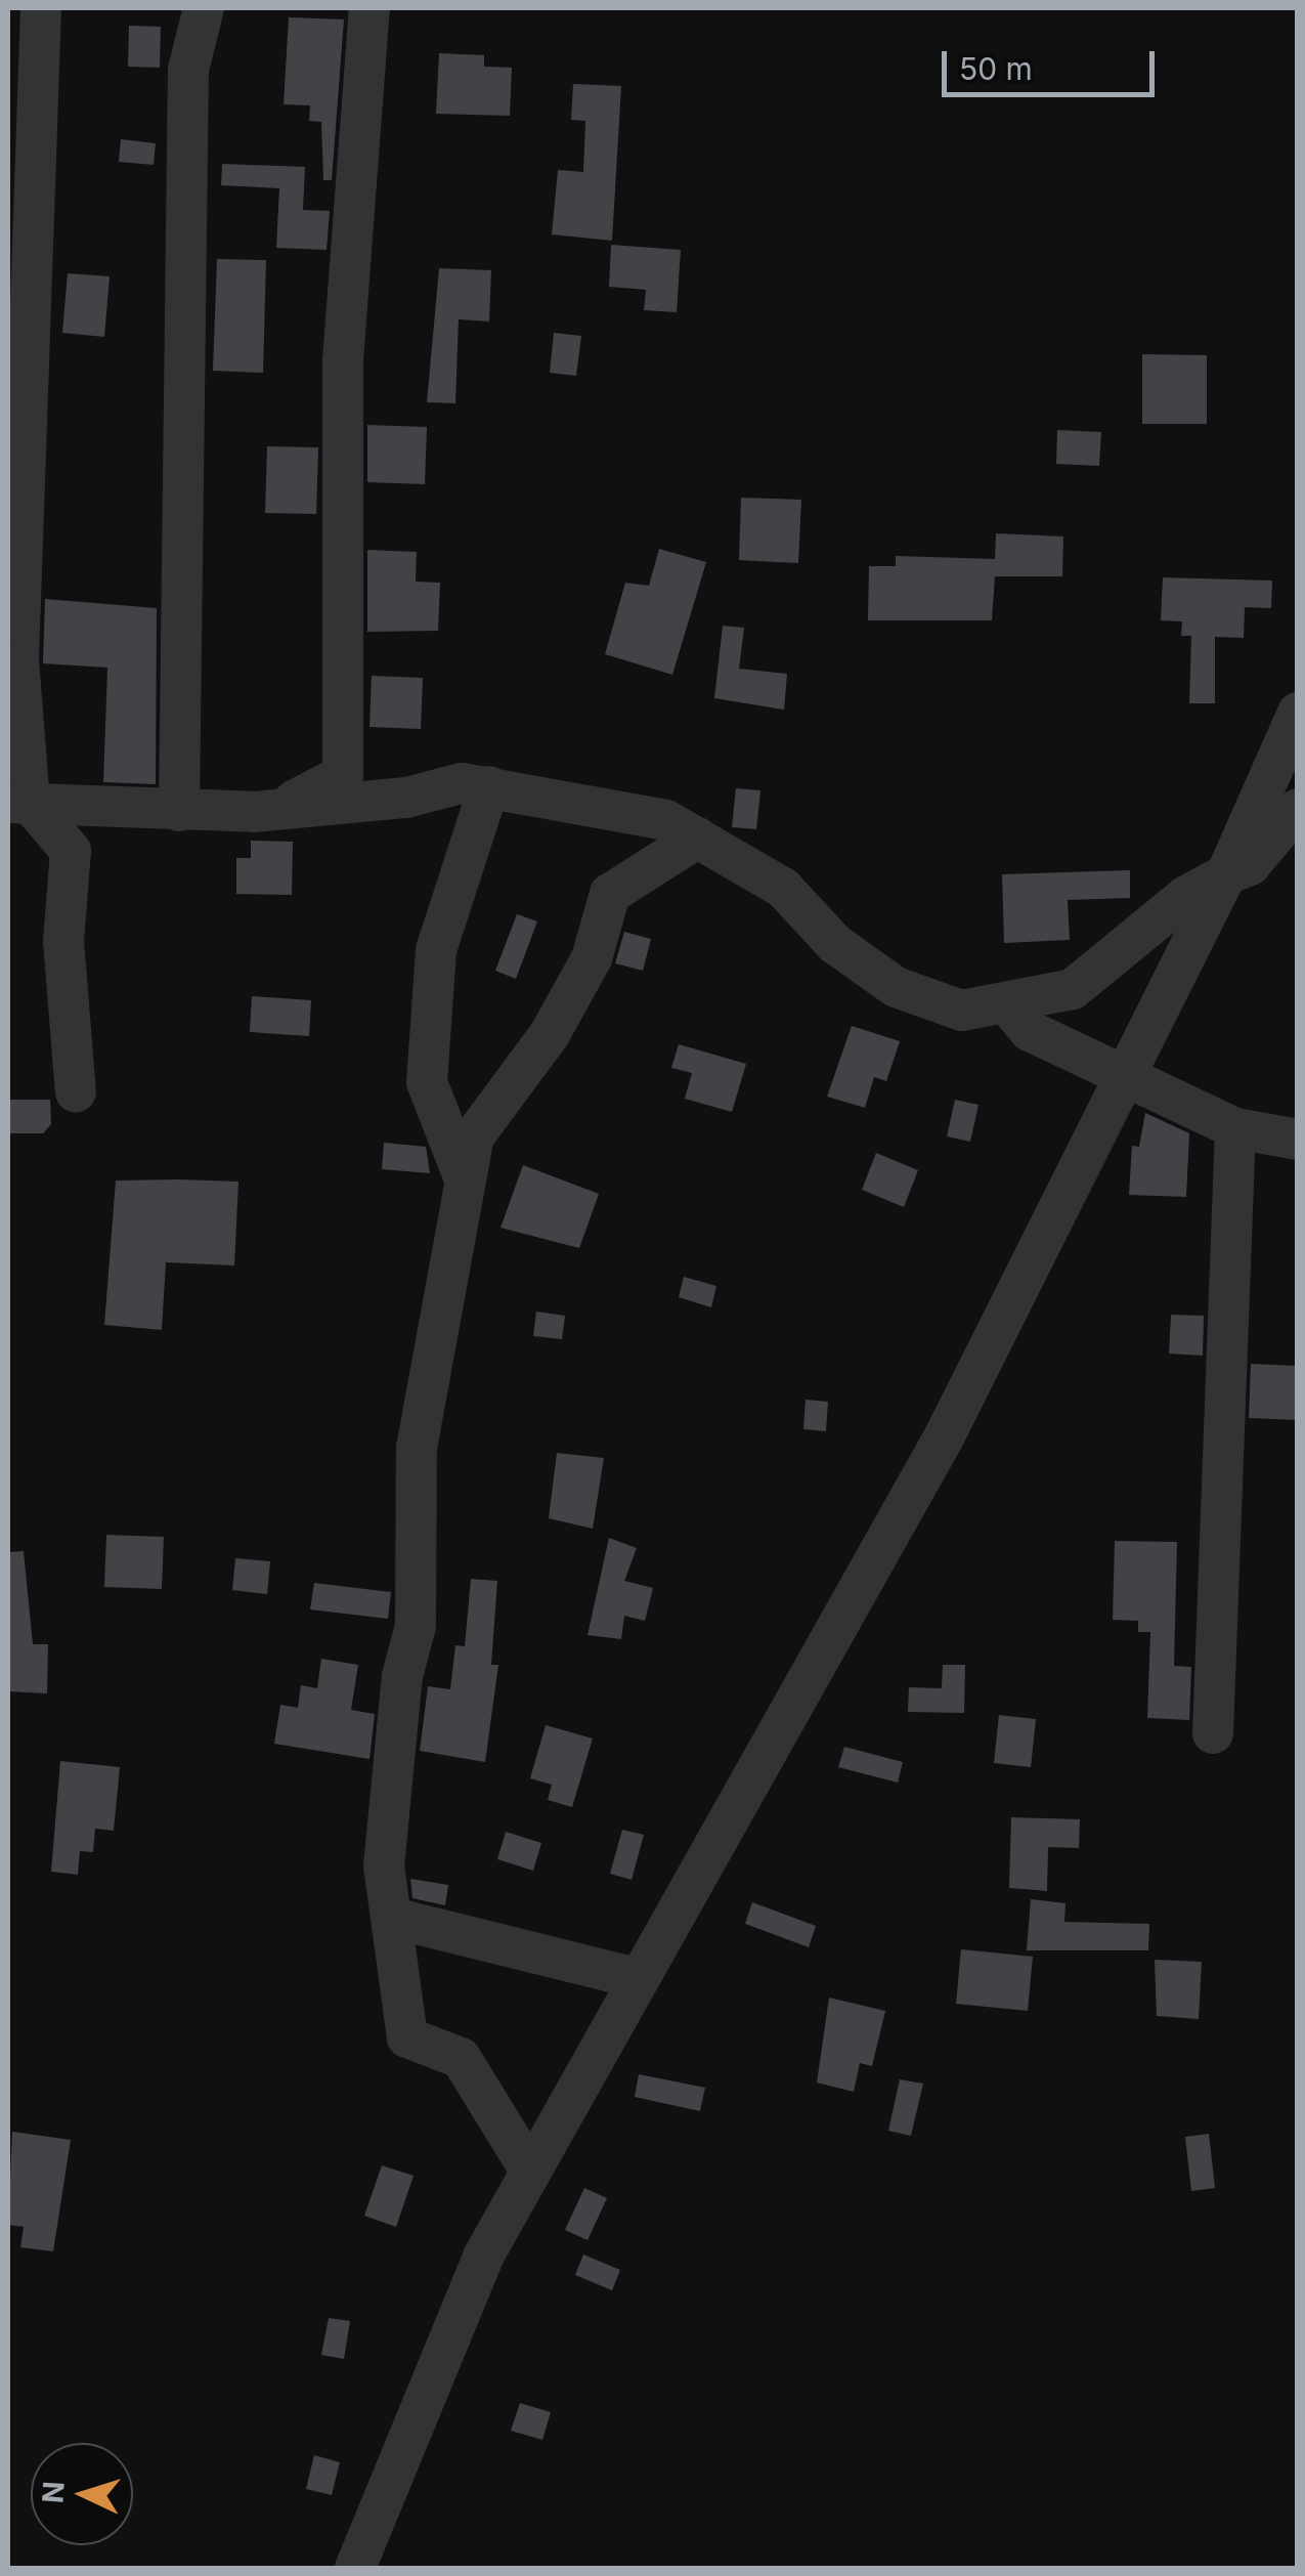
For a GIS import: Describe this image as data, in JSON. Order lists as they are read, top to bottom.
{
  "scale_bar": "50 m",
  "north": "left"
}
